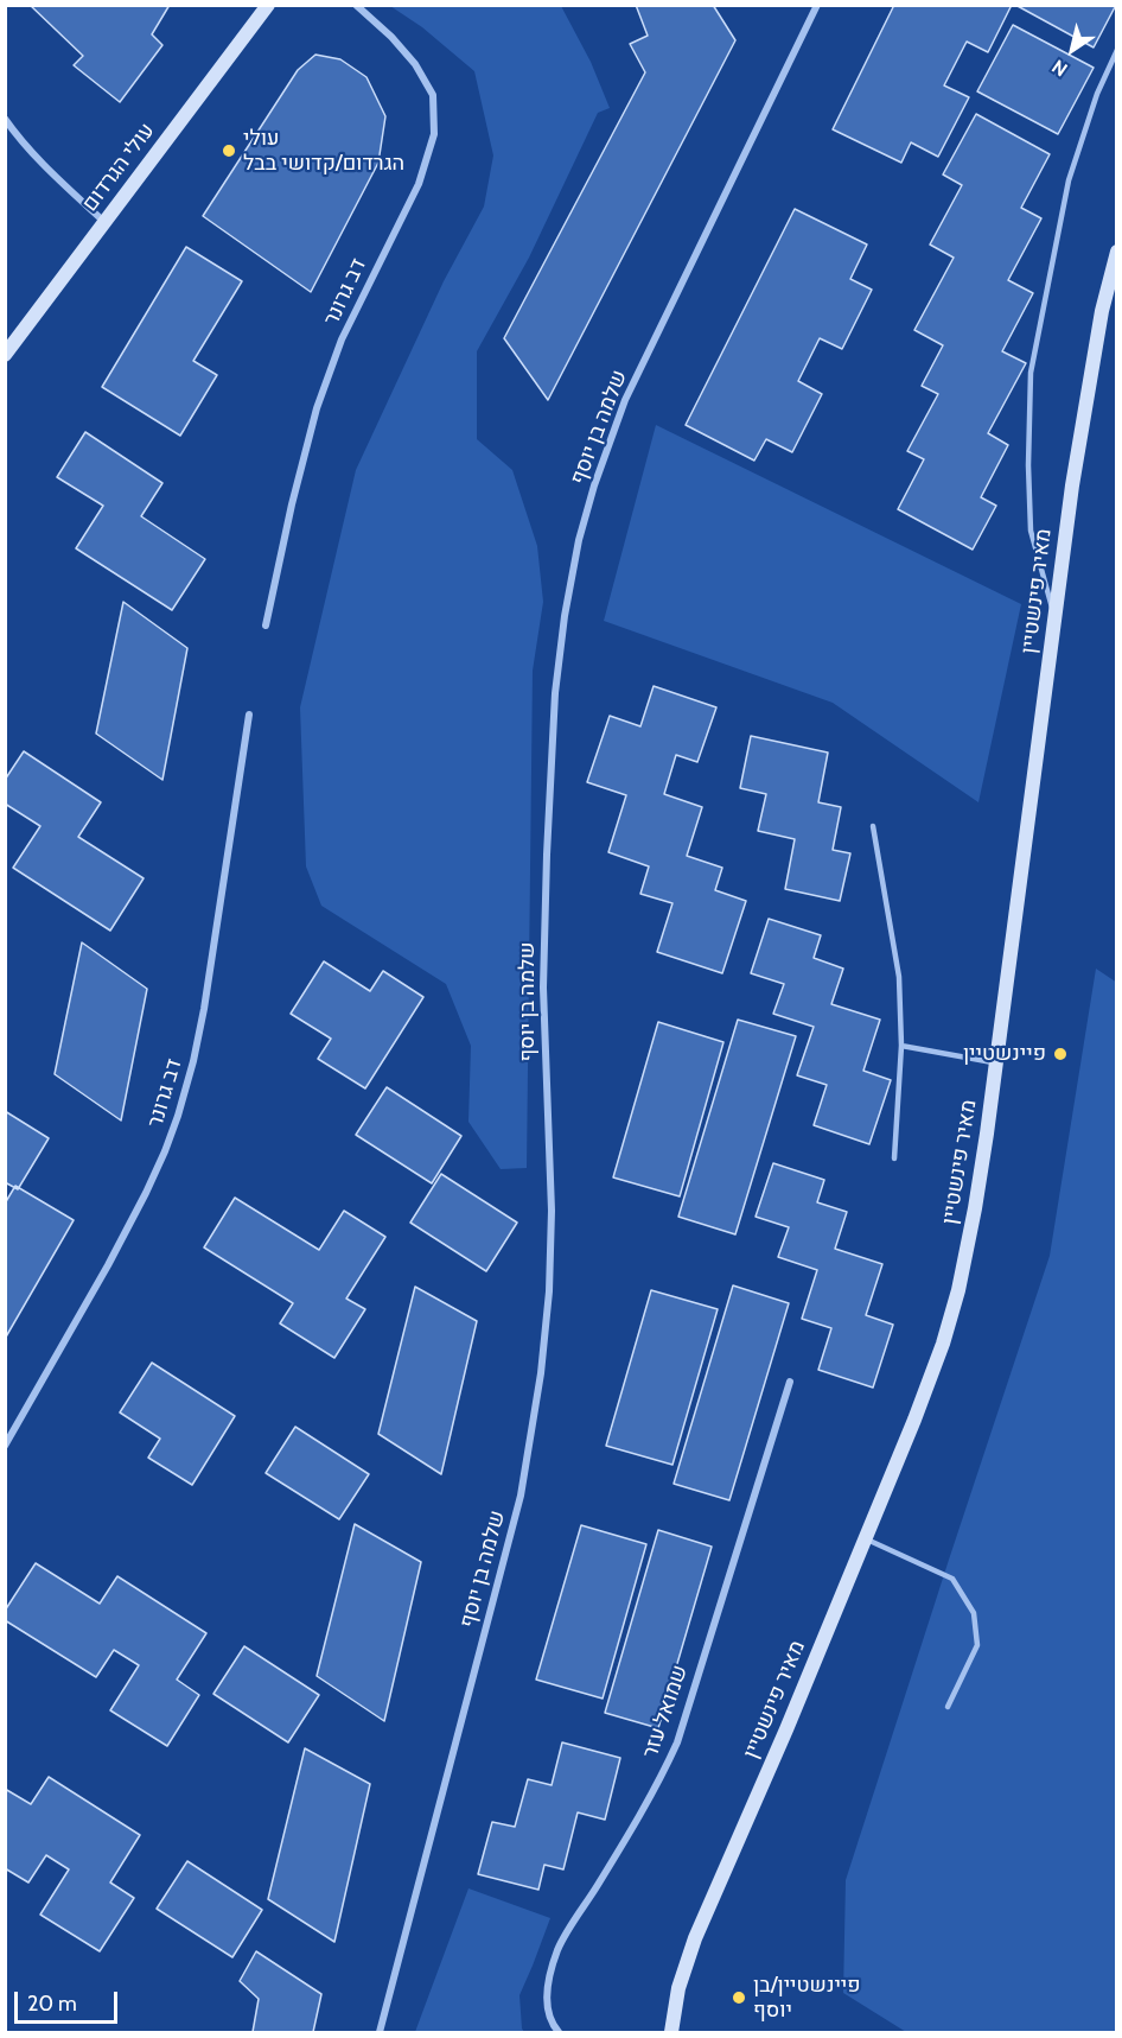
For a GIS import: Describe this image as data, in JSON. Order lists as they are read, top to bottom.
{
  "streets": {
    "street": [
      "עולי הגרדום",
      "דב גרונר",
      "שלמה בן יוסף",
      "מאיר פינשטיין",
      "שמואל עזר"
    ]
  },
  "places": ["עולי הגרדום/קדושי בבל", "פיינשטיין", "פיינשטיין/בן יוסף"],
  "scale_bar": "20 m",
  "north": "bottom left"
}
